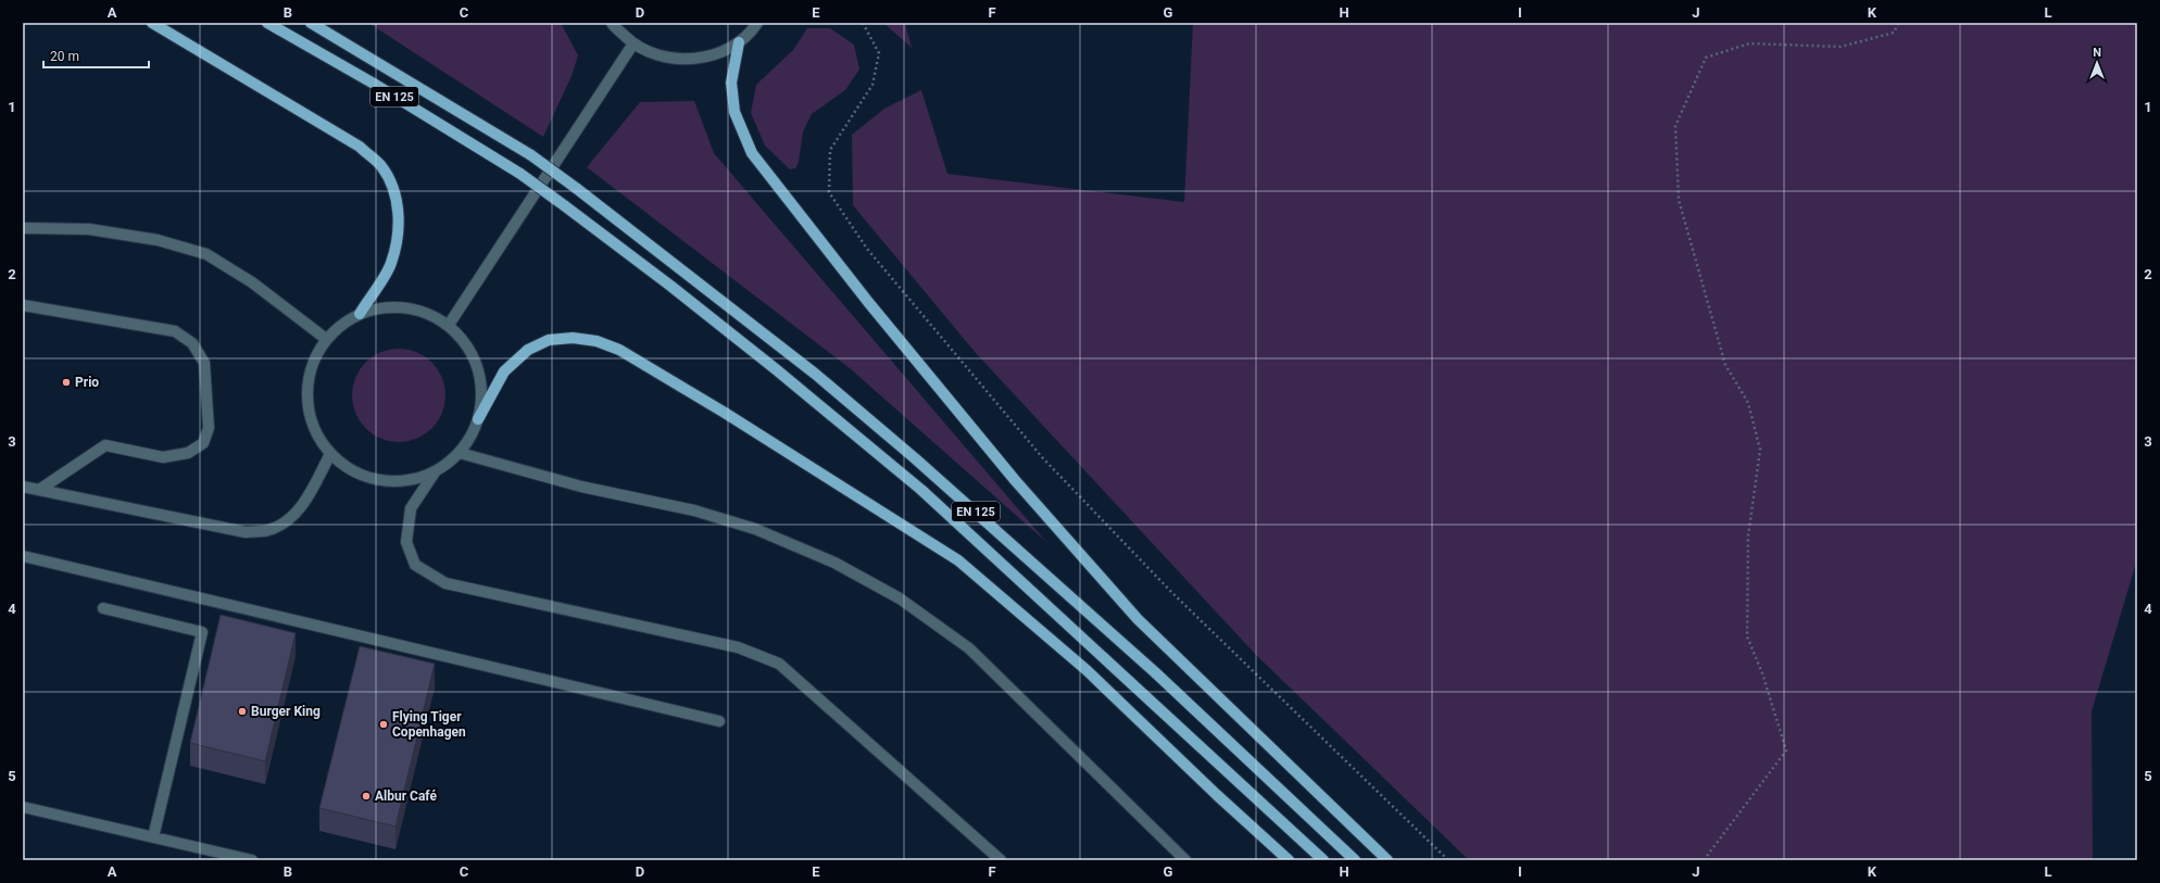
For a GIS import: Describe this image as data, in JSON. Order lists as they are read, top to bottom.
{
  "streets": {
    "main road": ["EN 125"]
  },
  "places": [
    "Prio",
    "Burger King",
    "Flying Tiger Copenhagen",
    "Albur Café"
  ],
  "scale_bar": "20 m",
  "north": "top",
  "grid": {
    "columns": [
      "A",
      "B",
      "C",
      "D",
      "E",
      "F",
      "G",
      "H",
      "I",
      "J",
      "K",
      "L"
    ],
    "rows": [
      "1",
      "2",
      "3",
      "4",
      "5"
    ]
  }
}
